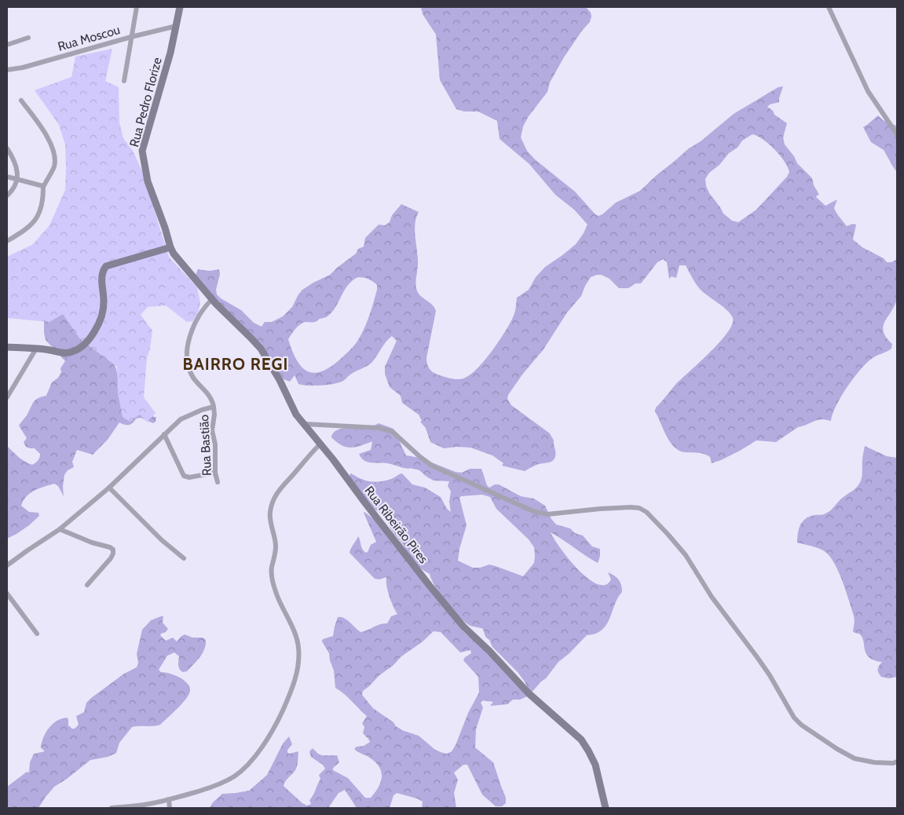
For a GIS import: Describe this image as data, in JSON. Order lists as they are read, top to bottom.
{
  "streets": {
    "street": [
      "Rua Moscou",
      "Rua Pedro Florize",
      "Rua Bastião",
      "Rua Ribeirão Pires"
    ]
  },
  "crossings": [
    ["Rua Moscou", "Rua Pedro Florize"],
    ["Rua Pedro Florize", "Rua Ribeirão Pires"]
  ],
  "districts": ["BAIRRO REGI"]
}
